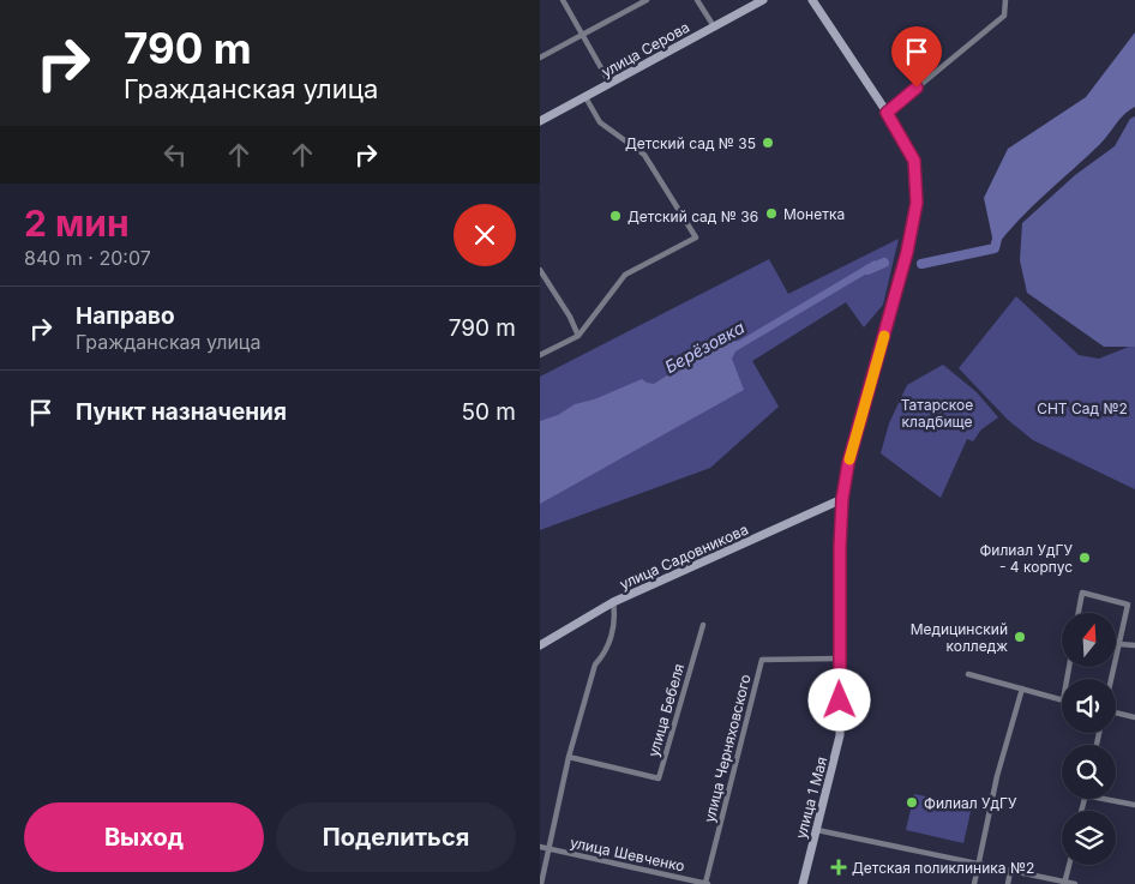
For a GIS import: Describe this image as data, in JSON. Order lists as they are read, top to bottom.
{
  "streets": {
    "main road": ["улица Серова", "улица Садовникова", "улица 1 Мая"],
    "street": ["улица Бебеля", "улица Черняховского", "улица Шевченко"]
  },
  "crossings": [
    ["улица Садовникова", "улица 1 Мая"],
    ["улица Черняховского", "улица 1 Мая"],
    ["улица Черняховского", "улица Шевченко"]
  ],
  "water": ["Берёзовка"],
  "parks": ["Татарское кладбище", "СНТ Сад №2"],
  "places": {
    "other": [
      "Детский сад № 35",
      "Монетка",
      "Детский сад № 36",
      "Филиал УдГУ - 4 корпус",
      "Медицинский колледж",
      "Филиал УдГУ"
    ],
    "health": ["Детская поликлиника №2"]
  },
  "north": "top",
  "page": {
    "turn": ["790 m", "Гражданская улица"],
    "heading": ["2 мин", "840 m · 20:07"],
    "list": [
      {
        "name": "Направо",
        "note": "Гражданская улица",
        "value": "790 m"
      },
      {
        "name": "Пункт назначения",
        "value": "50 m"
      }
    ],
    "buttons": ["Выход", "Поделиться"]
  }
}
